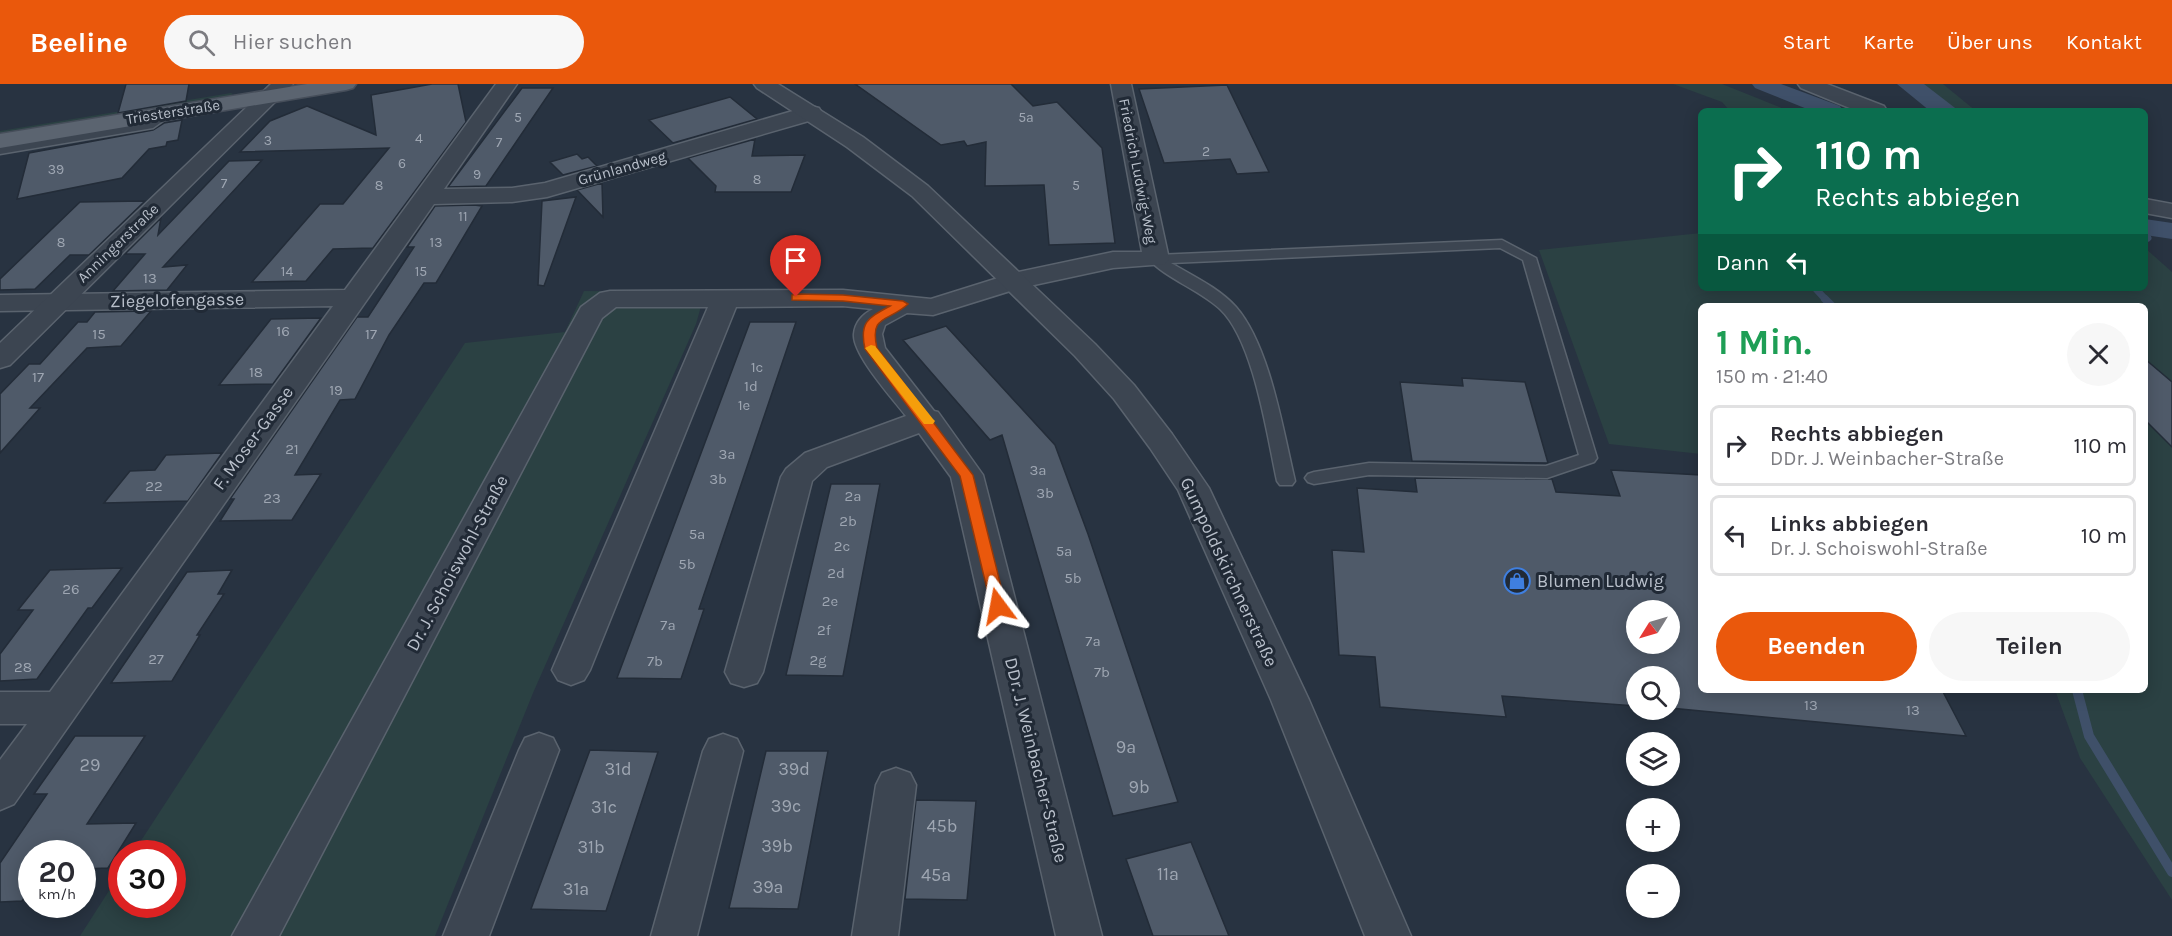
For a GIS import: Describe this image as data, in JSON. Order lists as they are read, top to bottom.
{
  "streets": {
    "main road": ["Triesterstraße"],
    "street": [
      "Grünlandweg",
      "Friedrich Ludwig-Weg",
      "Anningerstraße",
      "Ziegelofengasse",
      "F. Moser-Gasse",
      "Dr. J. Schoiswohl-Straße",
      "Gumpoldskirchnerstraße",
      "DDr. J. Weinbacher-Straße"
    ]
  },
  "crossings": [
    ["Triesterstraße", "Anningerstraße"],
    ["Grünlandweg", "F. Moser-Gasse"],
    ["Grünlandweg", "Gumpoldskirchnerstraße"],
    ["Friedrich Ludwig-Weg", "Dr. J. Schoiswohl-Straße"],
    ["Friedrich Ludwig-Weg", "Gumpoldskirchnerstraße"],
    ["Anningerstraße", "Ziegelofengasse"],
    ["Ziegelofengasse", "F. Moser-Gasse"],
    ["Dr. J. Schoiswohl-Straße", "Gumpoldskirchnerstraße"],
    ["Dr. J. Schoiswohl-Straße", "DDr. J. Weinbacher-Straße"]
  ],
  "places": {
    "shop": ["Blumen Ludwig"]
  },
  "house_numbers": [
    "5",
    "5a",
    "4",
    "3",
    "7",
    "2",
    "6",
    "39",
    "9",
    "8",
    "7",
    "8",
    "5",
    "11",
    "8",
    "13",
    "14",
    "15",
    "13",
    "16",
    "15",
    "17",
    "1c",
    "18",
    "17",
    "1d",
    "19",
    "1e",
    "21",
    "3a",
    "3a",
    "3b",
    "22",
    "3b",
    "2a",
    "23",
    "2b",
    "5a",
    "2c",
    "5a",
    "5b",
    "2d",
    "5b",
    "26",
    "2e",
    "7a",
    "2f",
    "7a",
    "27",
    "2g",
    "7b",
    "28",
    "7b",
    "13",
    "13",
    "9a",
    "29",
    "31d",
    "39d",
    "9b",
    "39c",
    "31c",
    "45b",
    "39b",
    "31b",
    "11a",
    "45a",
    "39a",
    "31a"
  ],
  "north": "bottom left",
  "page": {
    "header": "Beeline",
    "search": "Hier suchen",
    "nav": [
      "Start",
      "Karte",
      "Über uns",
      "Kontakt"
    ],
    "turn": ["110 m", "Rechts abbiegen"],
    "then": "Dann",
    "heading": ["1 Min.", "150 m · 21:40"],
    "list": [
      {
        "name": "Rechts abbiegen",
        "note": "DDr. J. Weinbacher-Straße",
        "value": "110 m"
      },
      {
        "name": "Links abbiegen",
        "note": "Dr. J. Schoiswohl-Straße",
        "value": "10 m"
      }
    ],
    "map_buttons": ["+", "−"],
    "buttons": ["Beenden", "Teilen"],
    "speed": "20 km/h",
    "limit": "30"
  }
}
